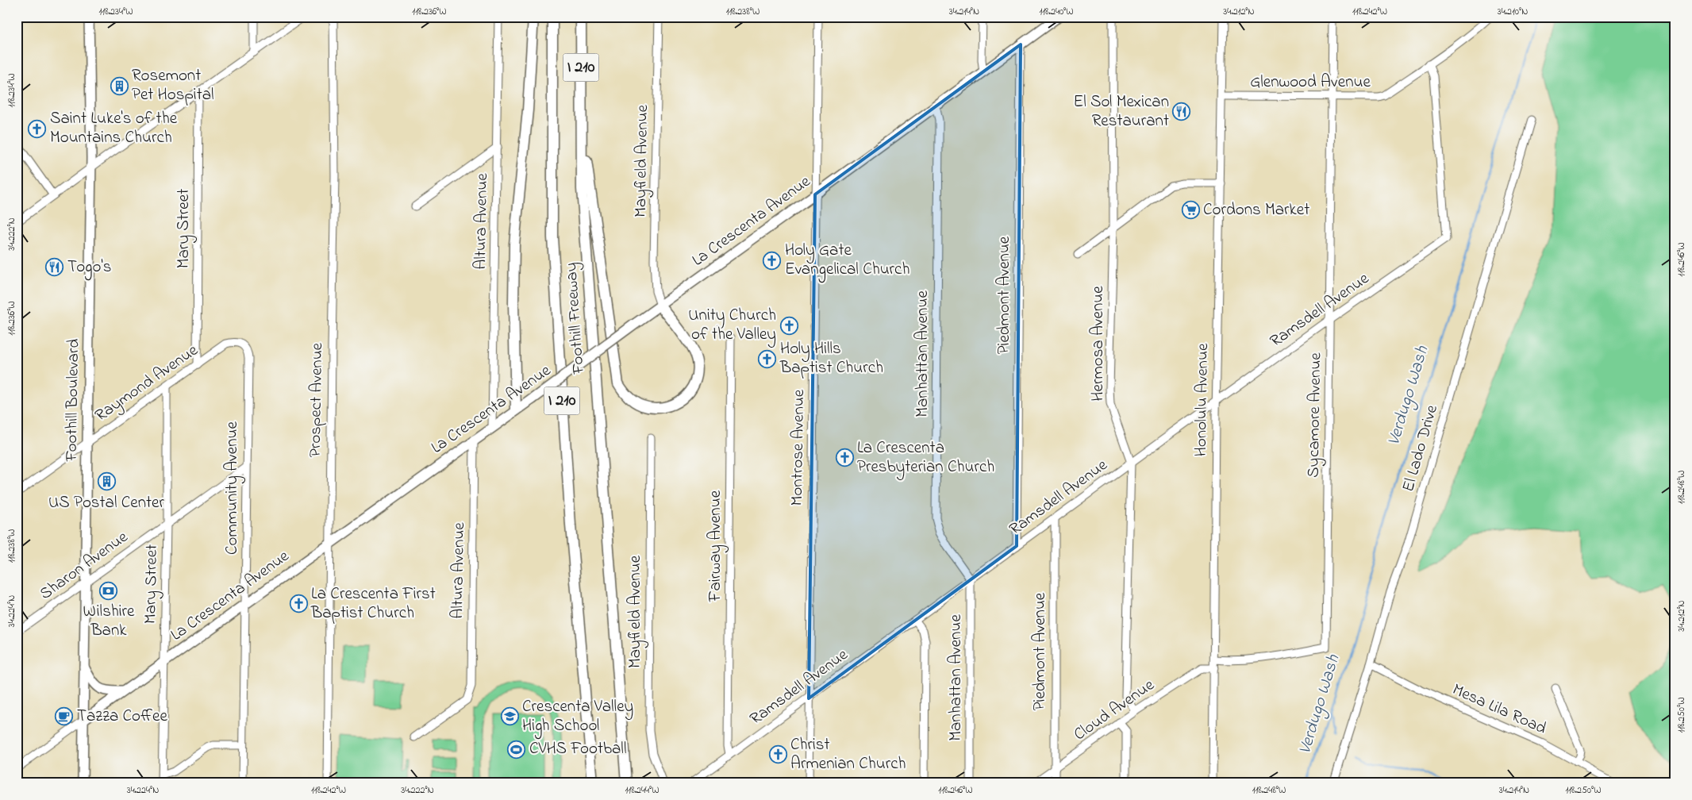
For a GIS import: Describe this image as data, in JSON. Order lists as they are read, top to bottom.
{
  "streets": {
    "highway": ["I 210", "Foothill Freeway"],
    "main road": ["La Crescenta Avenue", "Foothill Boulevard"],
    "street": [
      "Glenwood Avenue",
      "Mayfield Avenue",
      "Altura Avenue",
      "Mary Street",
      "Piedmont Avenue",
      "Ramsdell Avenue",
      "Hermosa Avenue",
      "Manhattan Avenue",
      "Raymond Avenue",
      "Prospect Avenue",
      "Honolulu Avenue",
      "Sycamore Avenue",
      "Montrose Avenue",
      "El Lado Drive",
      "Community Avenue",
      "Fairway Avenue",
      "Sharon Avenue",
      "Mesa Lila Road",
      "Cloud Avenue"
    ]
  },
  "crossings": [
    ["Glenwood Avenue", "Ramsdell Avenue"],
    ["Glenwood Avenue", "Honolulu Avenue"],
    ["Glenwood Avenue", "Sycamore Avenue"],
    ["Mayfield Avenue", "La Crescenta Avenue"],
    ["Altura Avenue", "La Crescenta Avenue"],
    ["La Crescenta Avenue", "Mary Street"],
    ["La Crescenta Avenue", "Piedmont Avenue"],
    ["La Crescenta Avenue", "Manhattan Avenue"],
    ["La Crescenta Avenue", "Foothill Boulevard"],
    ["La Crescenta Avenue", "Prospect Avenue"],
    ["La Crescenta Avenue", "Montrose Avenue"],
    ["La Crescenta Avenue", "Community Avenue"],
    ["Mary Street", "Raymond Avenue"],
    ["Mary Street", "Sharon Avenue"],
    ["Piedmont Avenue", "Ramsdell Avenue"],
    ["Piedmont Avenue", "Cloud Avenue"],
    ["Ramsdell Avenue", "Hermosa Avenue"],
    ["Ramsdell Avenue", "Manhattan Avenue"],
    ["Ramsdell Avenue", "Honolulu Avenue"],
    ["Ramsdell Avenue", "Sycamore Avenue"],
    ["Ramsdell Avenue", "Montrose Avenue"],
    ["Ramsdell Avenue", "Fairway Avenue"],
    ["Hermosa Avenue", "Cloud Avenue"],
    ["Raymond Avenue", "Foothill Boulevard"],
    ["Raymond Avenue", "Community Avenue"],
    ["Foothill Boulevard", "Sharon Avenue"],
    ["Honolulu Avenue", "Sycamore Avenue"],
    ["Honolulu Avenue", "Cloud Avenue"],
    ["El Lado Drive", "Mesa Lila Road"],
    ["Community Avenue", "Sharon Avenue"]
  ],
  "water": ["Verdugo Wash"],
  "places": {
    "building": ["Rosemont Pet Hospital", "US Postal Center"],
    "restaurant": ["El Sol Mexican Restaurant", "Togo's"],
    "church": [
      "Saint Luke's of the Mountains Church",
      "Holy Gate Evangelical Church",
      "Unity Church of the Valley",
      "Holy Hills Baptist Church",
      "La Crescenta Presbyterian Church",
      "La Crescenta First Baptist Church",
      "Christ Armenian Church"
    ],
    "supermarket": ["Cordons Market"],
    "bank": ["Wilshire Bank"],
    "cafe": ["Tazza Coffee"],
    "school or university": ["Crescenta Valley High School"],
    "sports": ["CVHS Football"]
  },
  "coordinates": [
    "118.234°W",
    "118.236°W",
    "118.238°W",
    "34.214°N",
    "118.240°W",
    "34.212°N",
    "118.242°W",
    "34.210°N",
    "34.222°N",
    "118.246°W",
    "118.248°W",
    "34.224°N",
    "118.250°W",
    "118.244°W"
  ]
}
